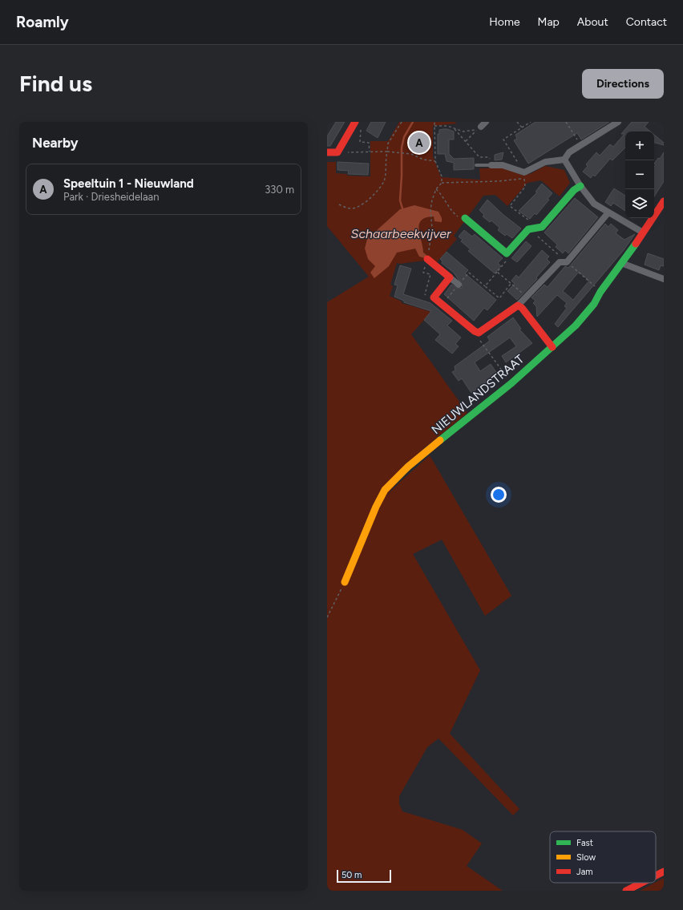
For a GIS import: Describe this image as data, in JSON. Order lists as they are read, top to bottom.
{
  "streets": {
    "street": ["NIEUWLANDSTRAAT"]
  },
  "water": ["Schaarbeekvijver"],
  "legend": ["Fast", "Slow", "Jam"],
  "scale_bar": "50 m",
  "page": {
    "header": "Roamly",
    "nav": [
      "Home",
      "Map",
      "About",
      "Contact"
    ],
    "buttons": "Directions",
    "title": "Find us",
    "heading": "Nearby",
    "pins": "A",
    "map_buttons": ["+", "−"],
    "list": [
      {
        "mark": "A",
        "name": "Speeltuin 1 - Nieuwland",
        "note": "Park · Driesheidelaan",
        "value": "330 m"
      }
    ],
    "scale": "50 m"
  }
}
